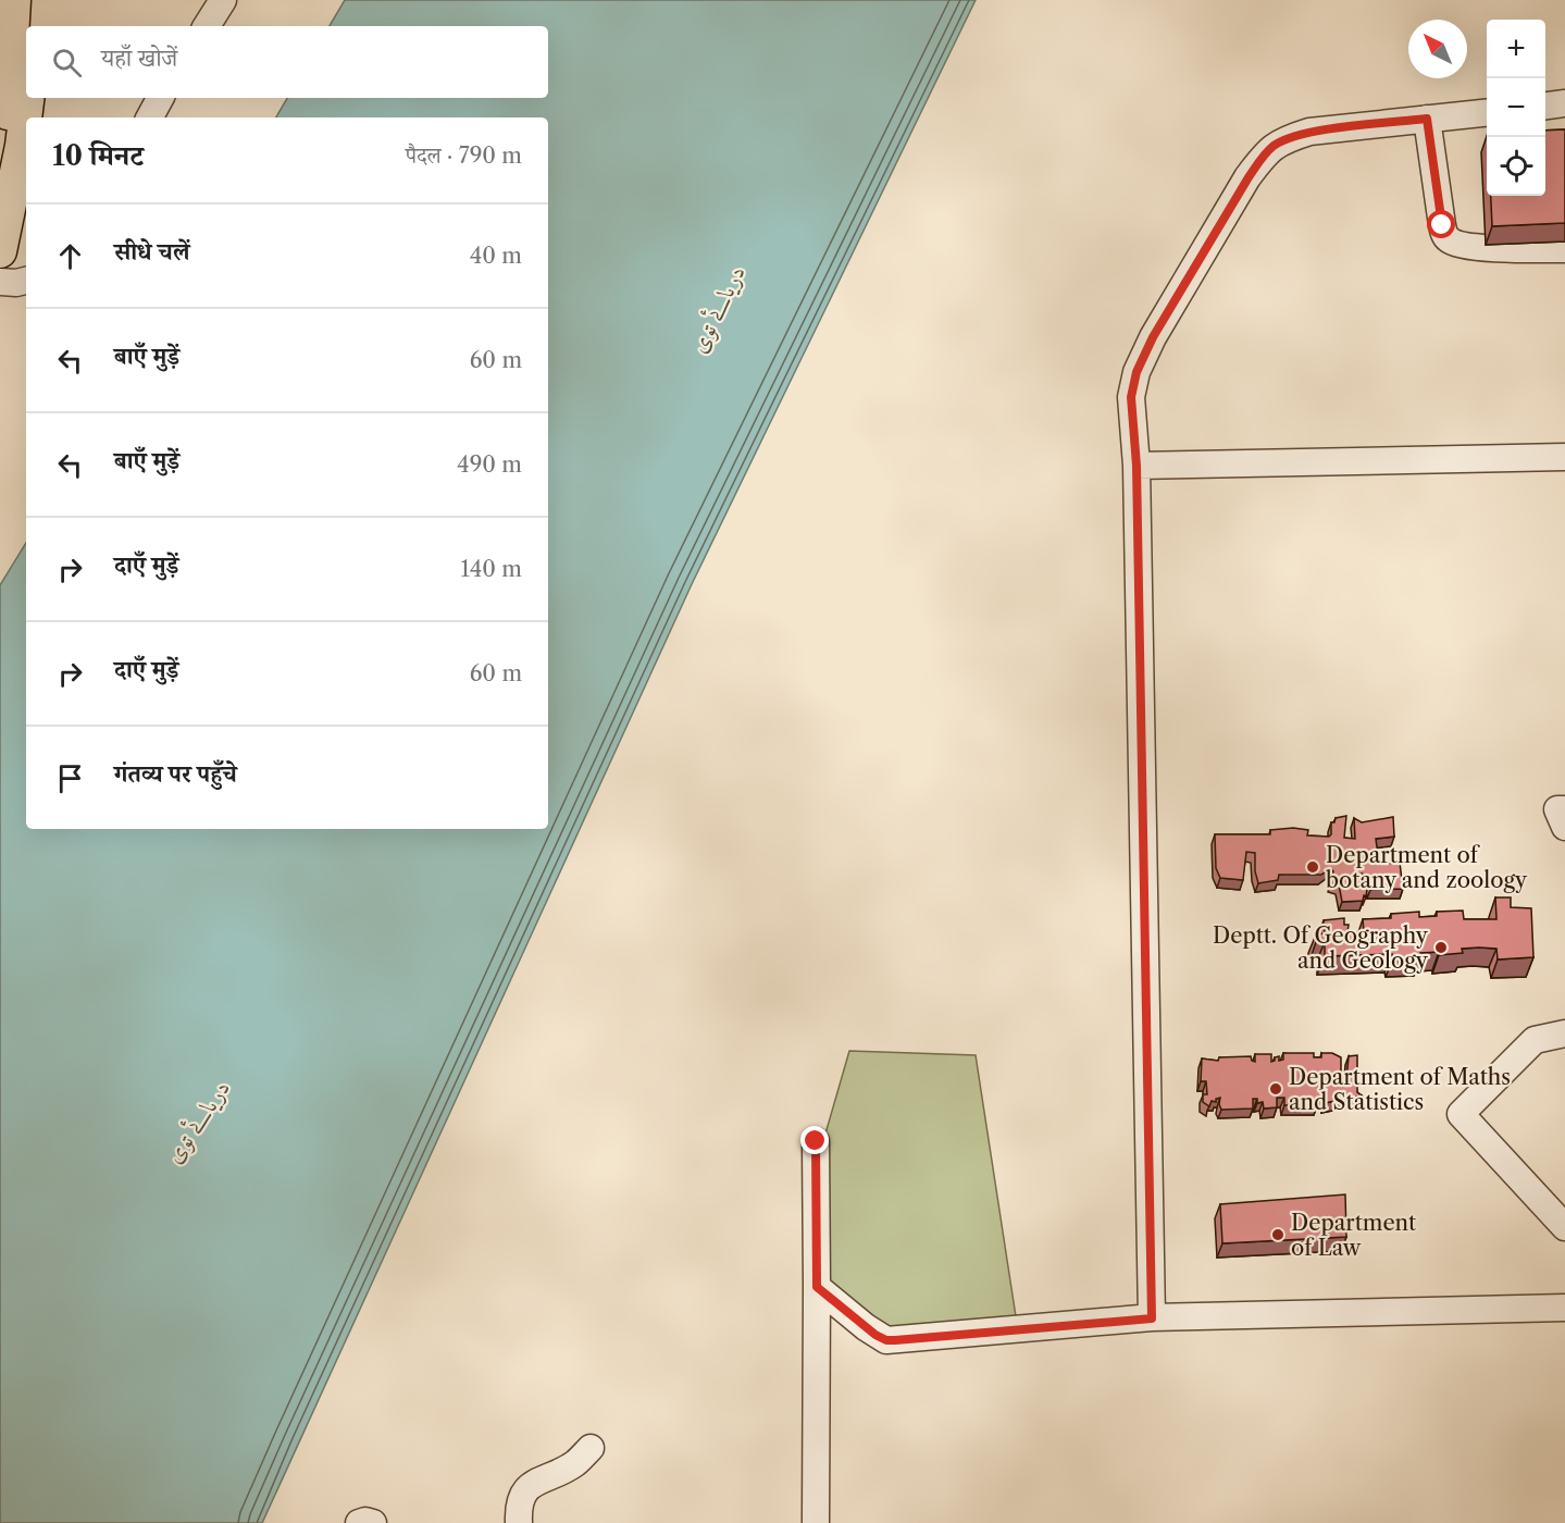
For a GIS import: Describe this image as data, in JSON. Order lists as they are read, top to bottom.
{
  "water": ["دریائے توی"],
  "places": [
    "Department of botany and zoology",
    "Deptt. Of Geography and Geology",
    "Department of Maths and Statistics",
    "Department of Law"
  ],
  "north": "top left",
  "page": {
    "map_buttons": ["+", "−"],
    "search": "यहाँ खोजें",
    "heading": ["10 मिनट", "पैदल · 790 m"],
    "list": [
      ["सीधे चलें", "40 m"],
      ["बाएँ मुड़ें", "60 m"],
      ["बाएँ मुड़ें", "490 m"],
      ["दाएँ मुड़ें", "140 m"],
      ["दाएँ मुड़ें", "60 m"],
      "गंतव्य पर पहुँचे"
    ]
  }
}
